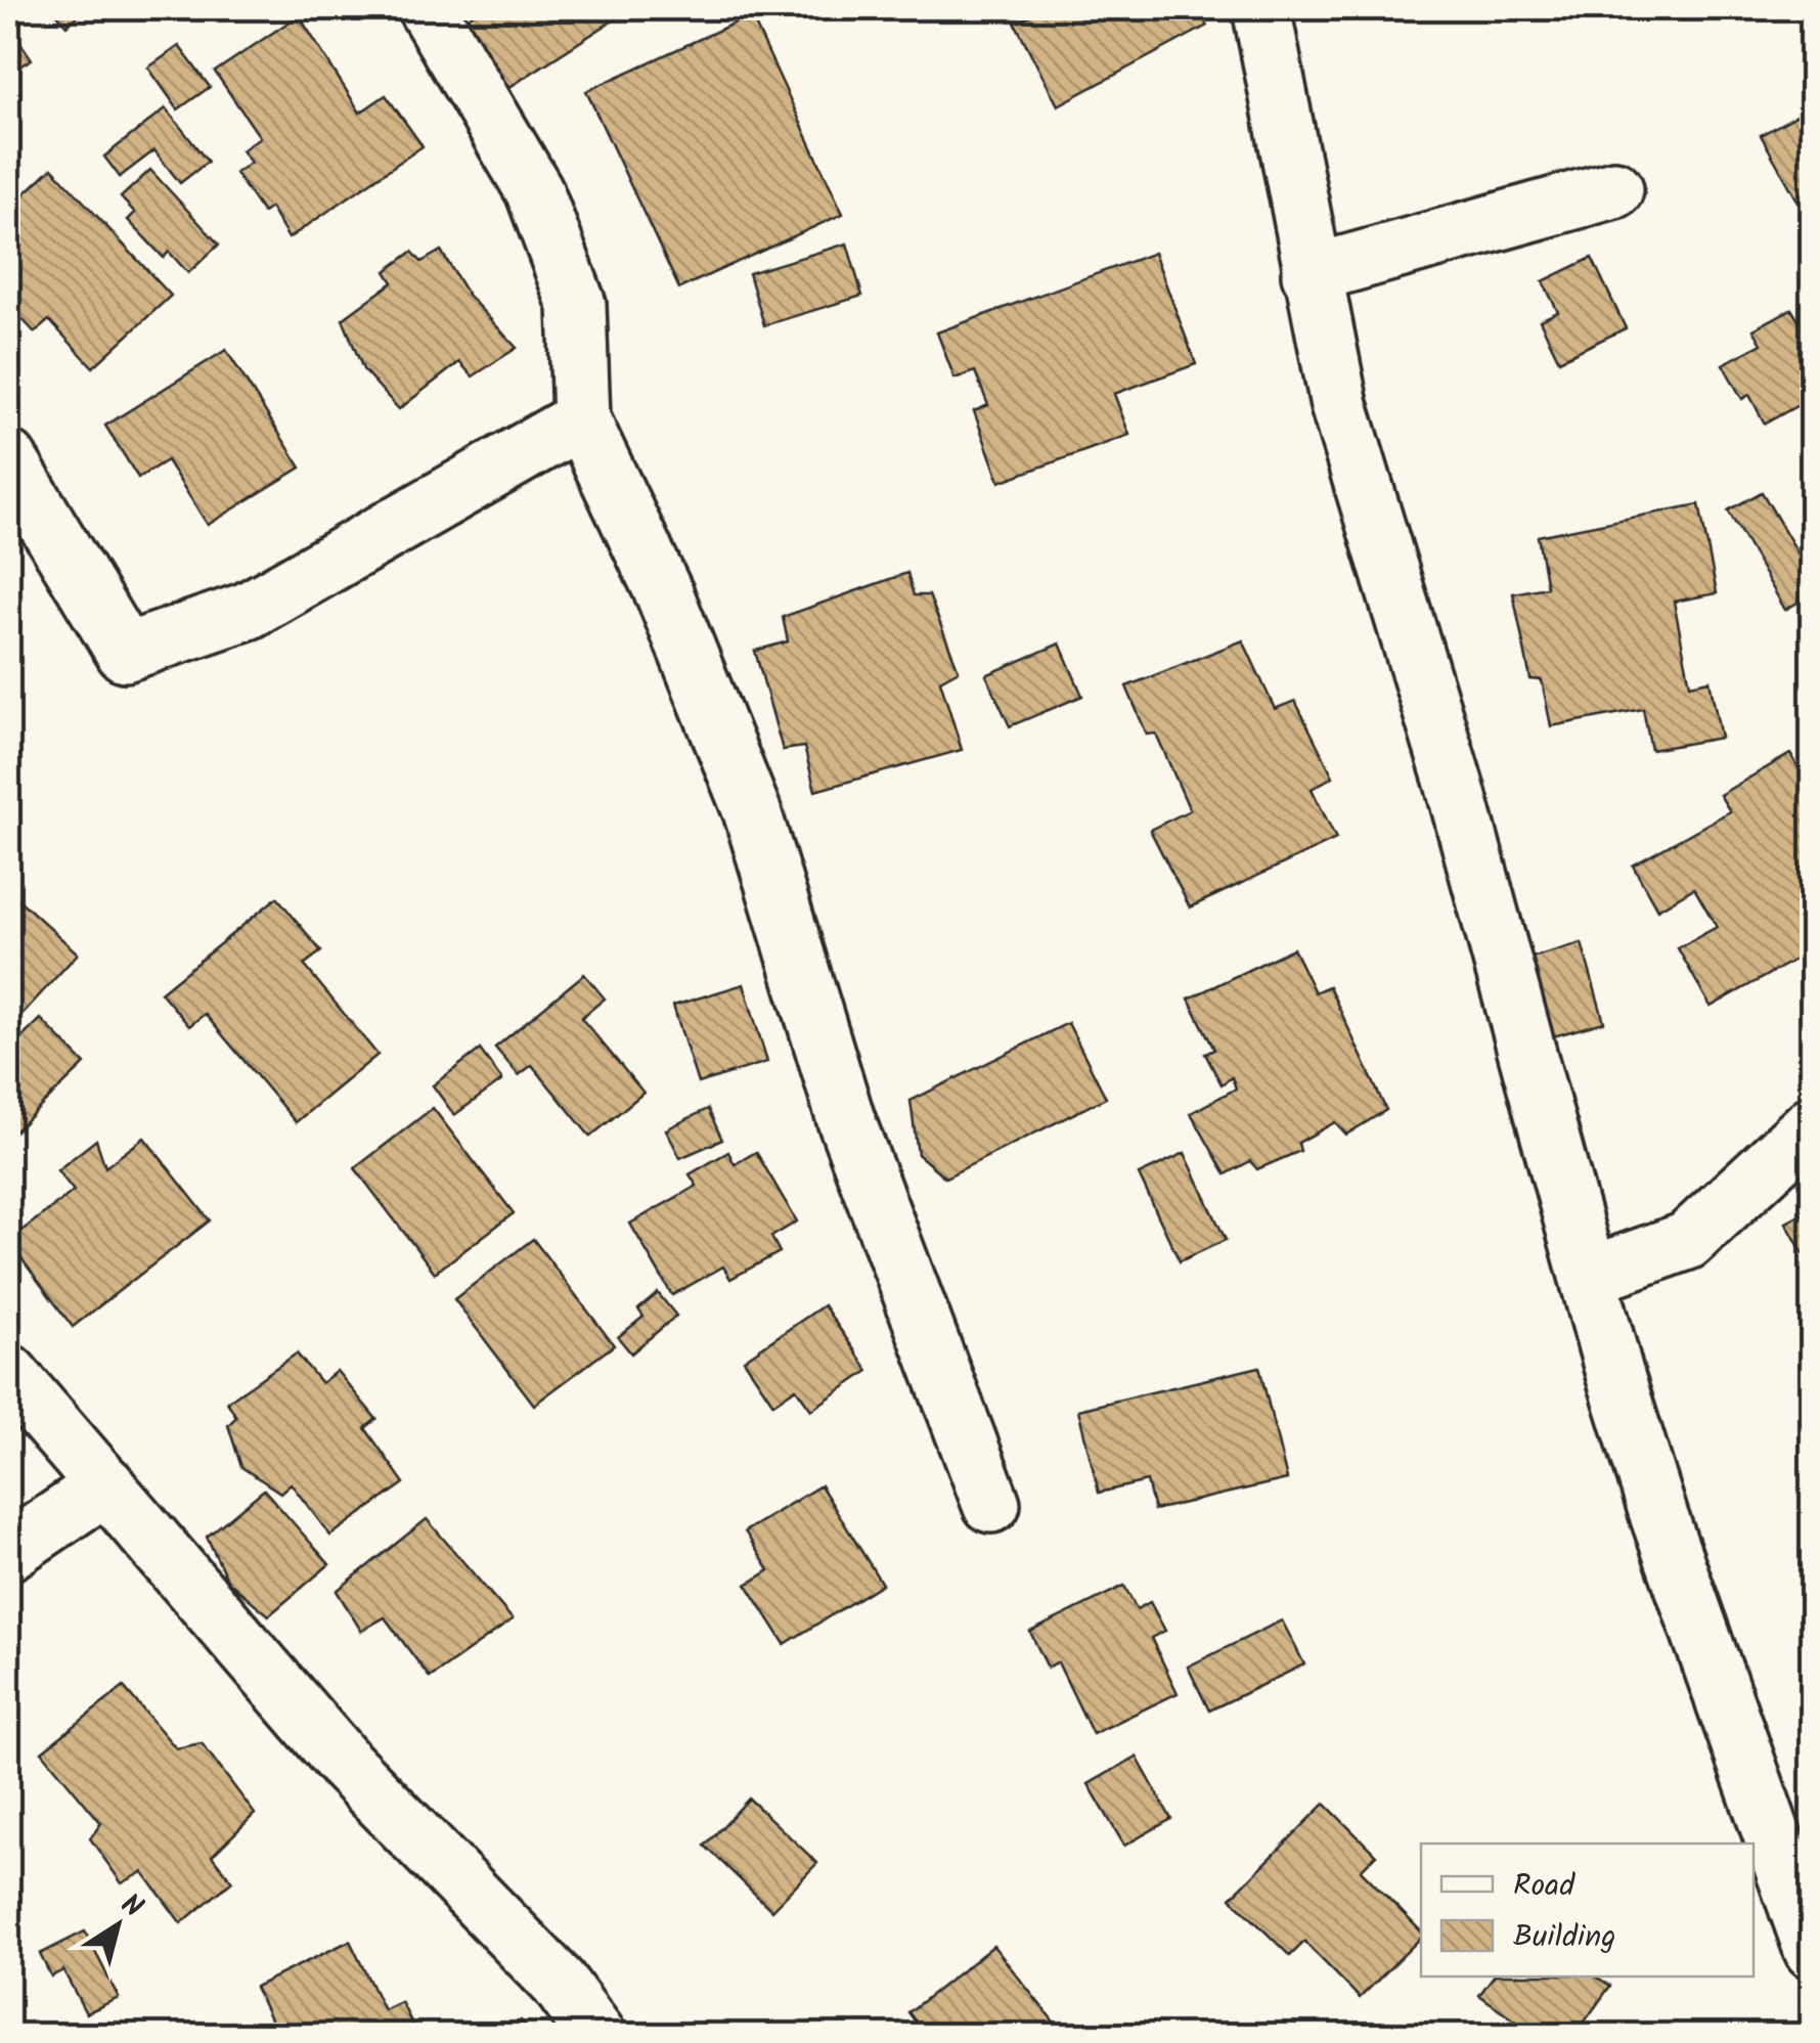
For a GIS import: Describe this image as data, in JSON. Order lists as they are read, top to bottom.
{
  "legend": ["Road", "Building"],
  "north": "top right"
}
